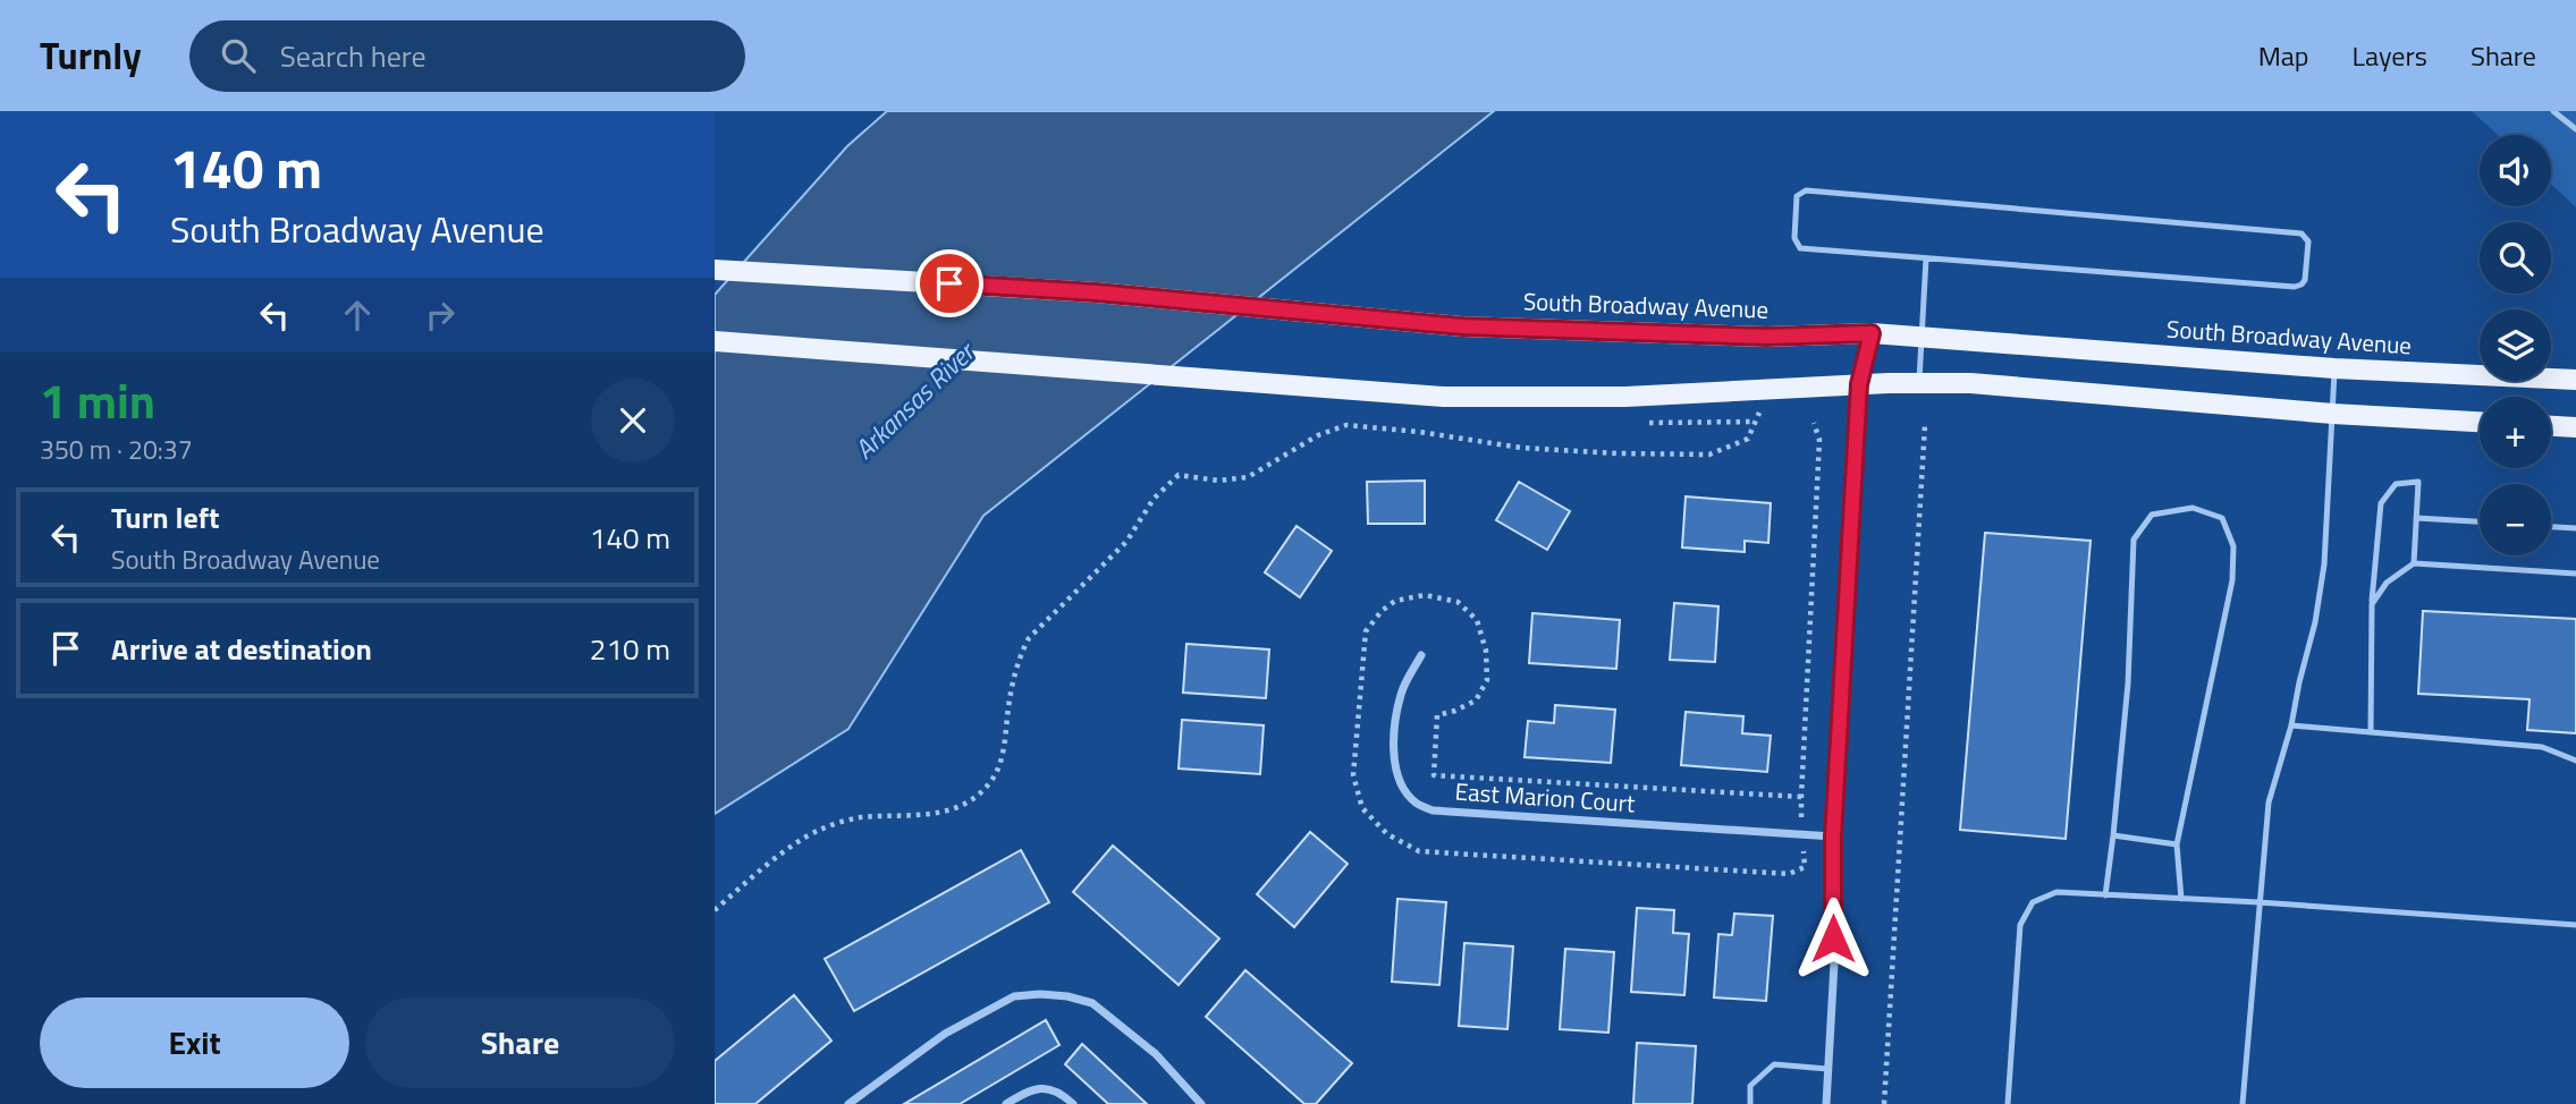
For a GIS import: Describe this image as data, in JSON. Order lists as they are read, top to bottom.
{
  "streets": {
    "main road": ["South Broadway Avenue"],
    "street": ["East Marion Court"]
  },
  "water": ["Arkansas River"],
  "page": {
    "header": "Turnly",
    "search": "Search here",
    "nav": ["Map", "Layers", "Share"],
    "turn": ["140 m", "South Broadway Avenue"],
    "map_buttons": ["+", "−"],
    "heading": ["1 min", "350 m · 20:37"],
    "list": [
      {
        "name": "Turn left",
        "note": "South Broadway Avenue",
        "value": "140 m"
      },
      {
        "name": "Arrive at destination",
        "value": "210 m"
      }
    ],
    "buttons": ["Exit", "Share"]
  }
}
